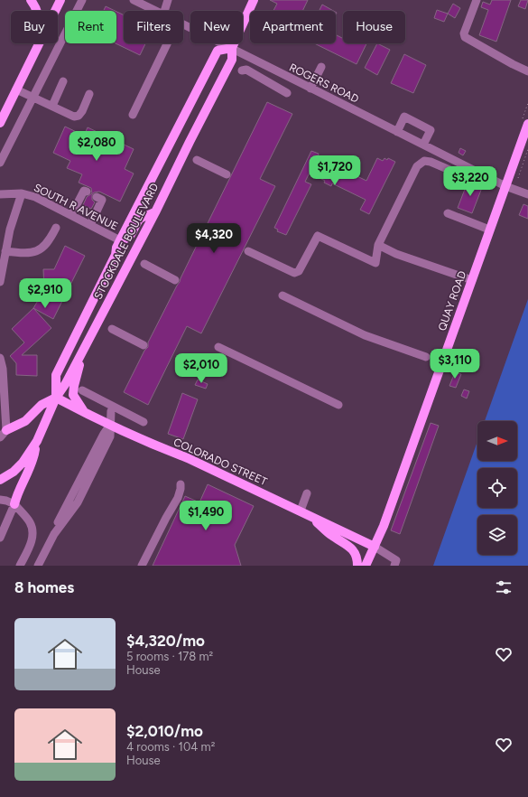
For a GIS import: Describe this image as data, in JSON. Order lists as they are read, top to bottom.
{
  "streets": {
    "main road": ["STOCKDALE BOULEVARD", "QUAY ROAD", "COLORADO STREET"],
    "street": ["ROGERS ROAD", "SOUTH R AVENUE"]
  },
  "crossings": [
    ["ROGERS ROAD", "STOCKDALE BOULEVARD"],
    ["ROGERS ROAD", "QUAY ROAD"],
    ["STOCKDALE BOULEVARD", "COLORADO STREET"],
    ["QUAY ROAD", "COLORADO STREET"]
  ],
  "north": "right",
  "page": {
    "chip": [
      "Buy",
      "Rent",
      "Filters",
      "New",
      "Apartment",
      "House"
    ],
    "price": [
      "$2,080",
      "$1,720",
      "$3,220",
      "$4,320",
      "$2,910",
      "$3,110",
      "$2,010",
      "$1,490"
    ],
    "heading": "8 homes",
    "list": [
      {
        "name": "$4,320/mo",
        "note": "5 rooms · 178 m² · House"
      },
      {
        "name": "$2,010/mo",
        "note": "4 rooms · 104 m² · House"
      }
    ]
  }
}
